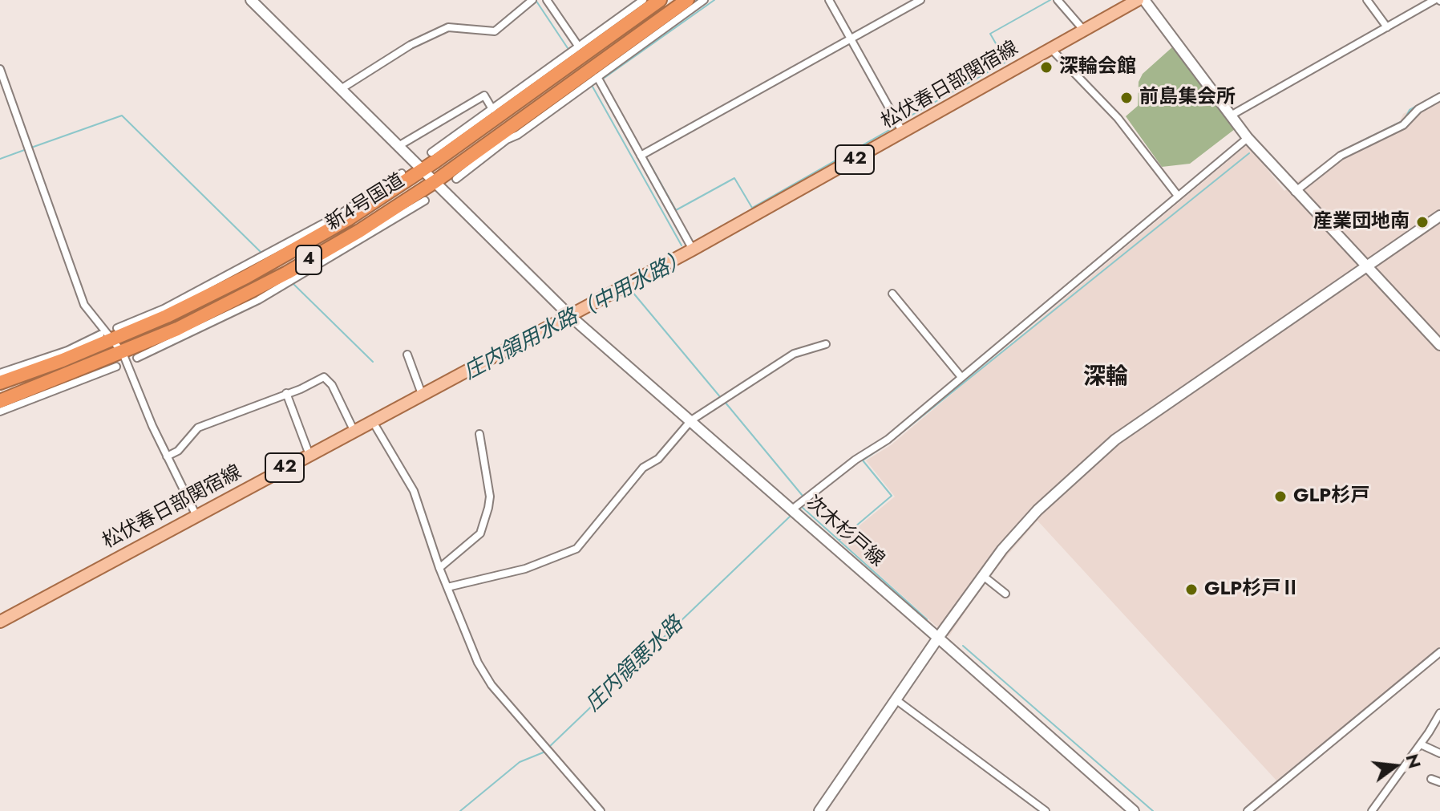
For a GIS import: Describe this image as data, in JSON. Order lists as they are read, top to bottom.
{
  "streets": {
    "highway": ["新4号国道", "4"],
    "main road": ["松伏春日部関宿線", "42"],
    "street": ["次木杉戸線"]
  },
  "crossings": [
    ["松伏春日部関宿線", "次木杉戸線"],
    ["新4号国道", "次木杉戸線"]
  ],
  "districts": ["深輪"],
  "water": ["庄内領用水路（中用水路）", "庄内領悪水路"],
  "places": [
    "深輪会館",
    "前島集会所",
    "産業団地南",
    "GLP杉戸",
    "GLP杉戸Ⅱ"
  ],
  "north": "right"
}
